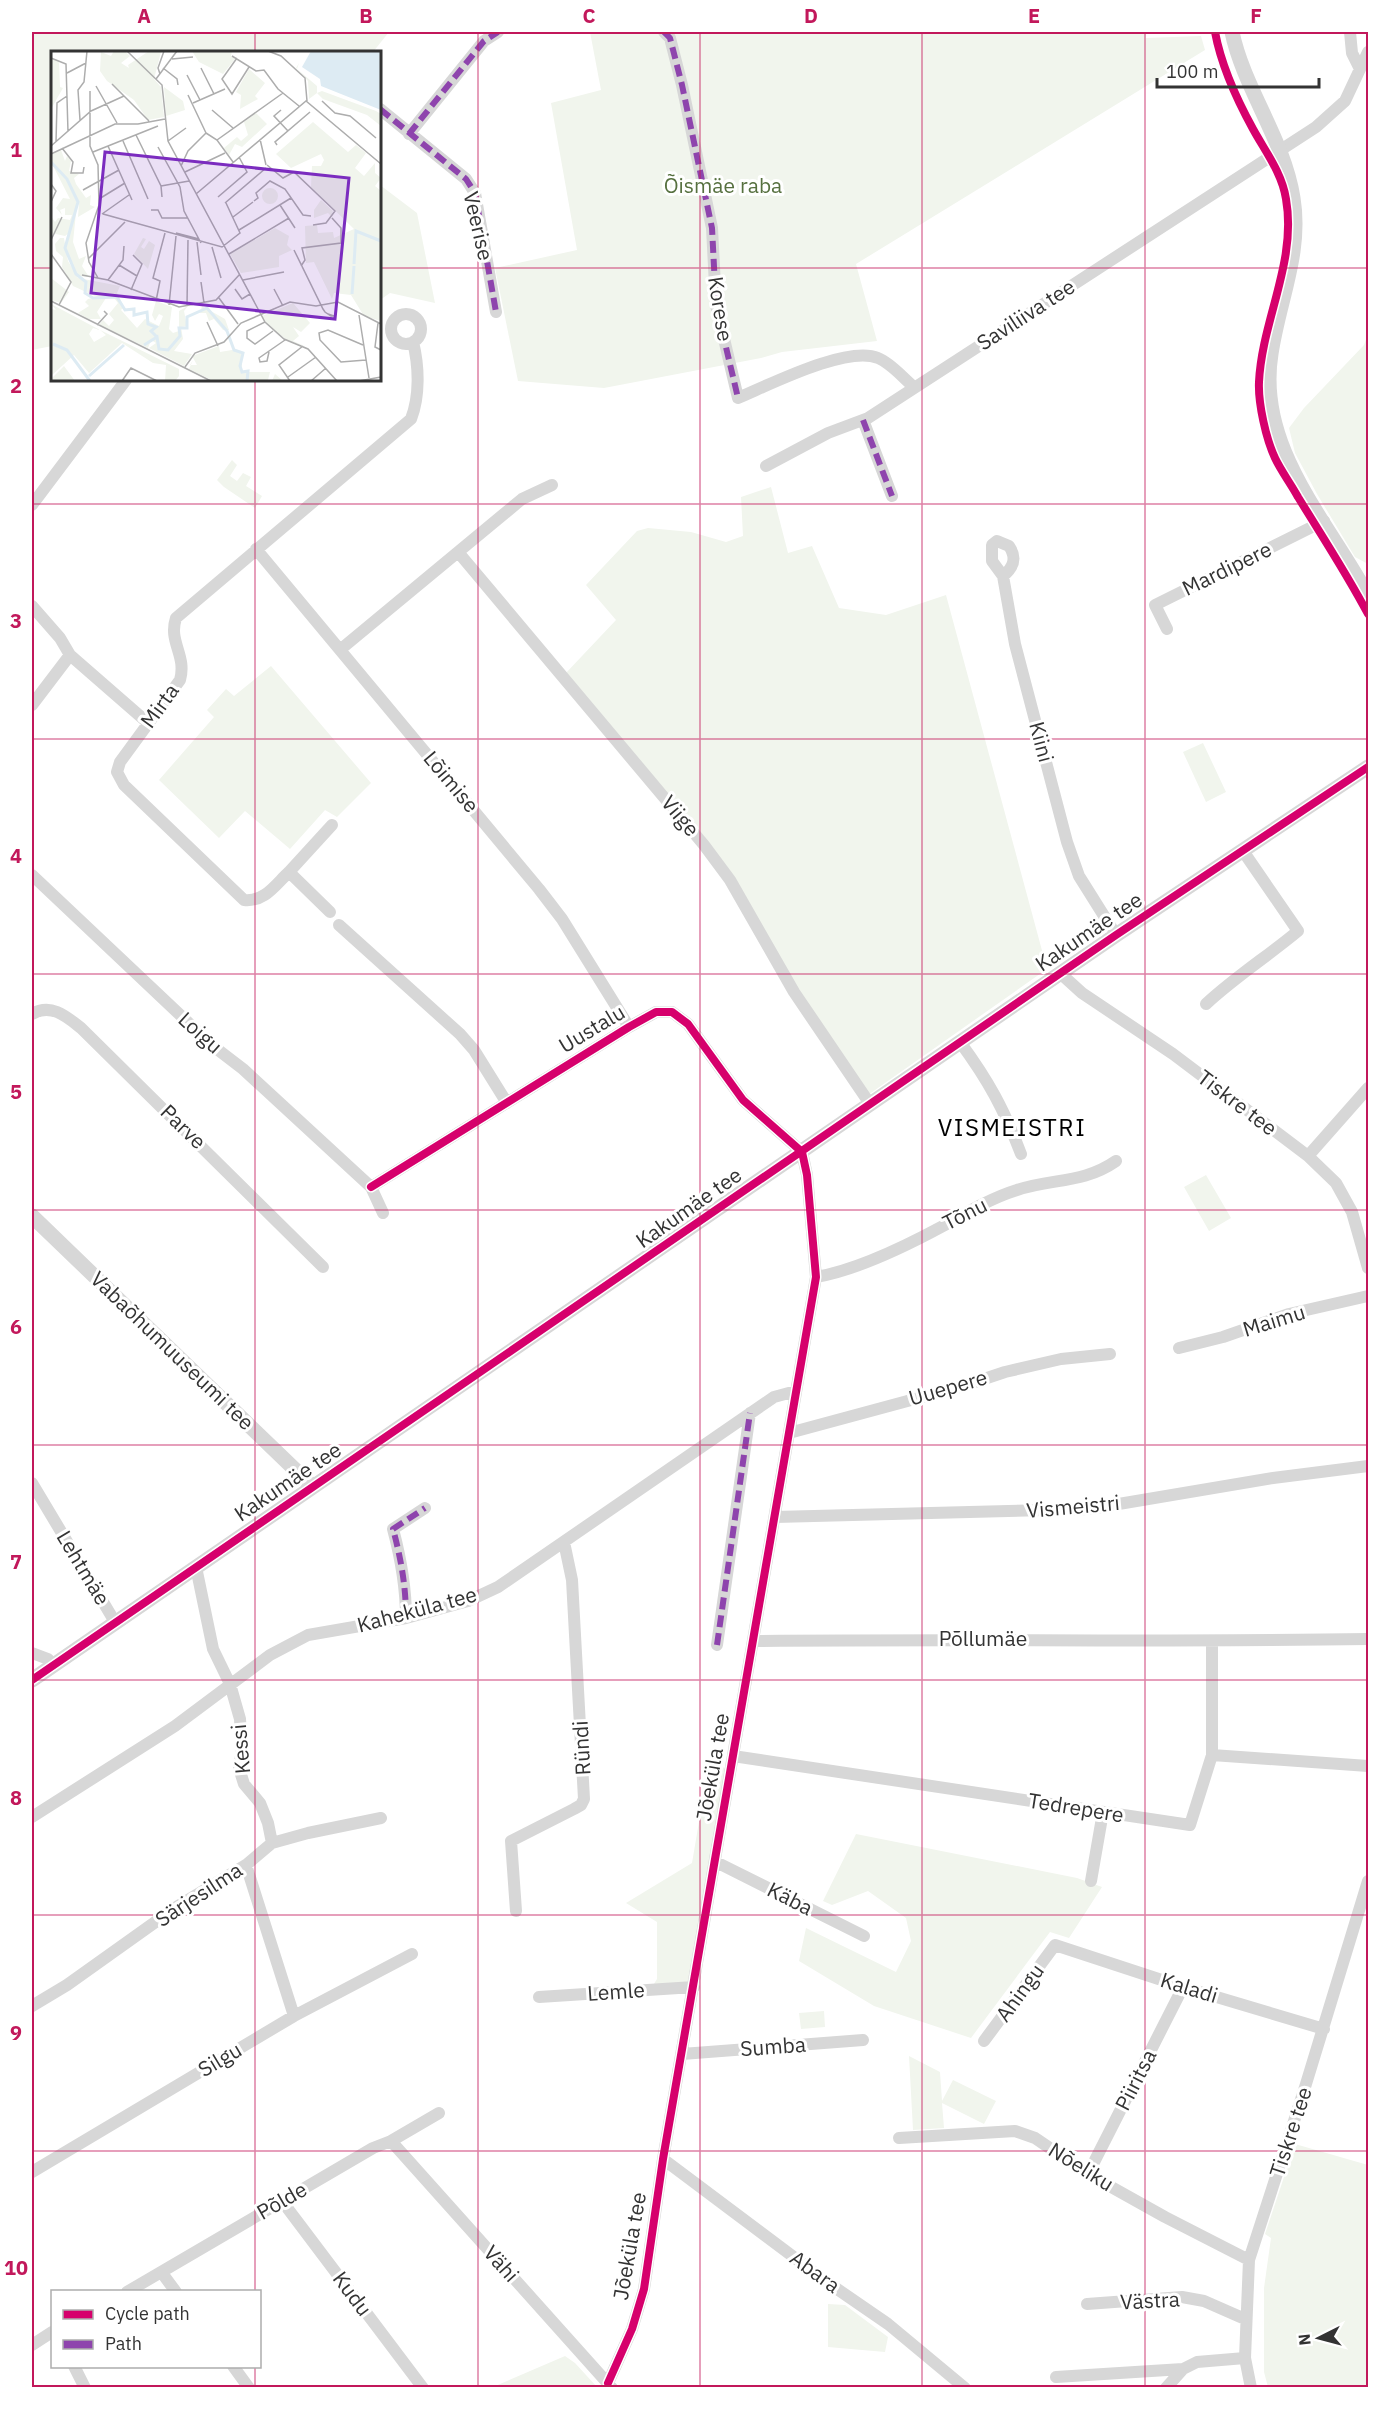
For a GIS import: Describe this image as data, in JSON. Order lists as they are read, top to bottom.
{
  "streets": {
    "street": [
      "Veerise",
      "Korese",
      "Saviliiva tee",
      "Mardipere",
      "Mirta",
      "Kiini",
      "Lõimise",
      "Viige",
      "Kakumäe tee",
      "Uustalu",
      "Loigu",
      "Tiskre tee",
      "Parve",
      "Tõnu",
      "Maimu",
      "Vabaõhumuuseumi tee",
      "Uuepere",
      "Vismeistri",
      "Lehtmäe",
      "Kaheküla tee",
      "Põllumäe",
      "Ründi",
      "Kessi",
      "Jõeküla tee",
      "Tedrepere",
      "Särjesilma",
      "Käba",
      "Kaladi",
      "Lemle",
      "Ahingu",
      "Sumba",
      "Silgu",
      "Piiritsa",
      "Nõeliku",
      "Põlde",
      "Vähi",
      "Abara",
      "Kudu",
      "Västra"
    ]
  },
  "crossings": [
    ["Korese", "Saviliiva tee"],
    ["Mirta", "Lõimise"],
    ["Kiini", "Kakumäe tee"],
    ["Lõimise", "Uustalu"],
    ["Viige", "Kakumäe tee"],
    ["Kakumäe tee", "Uustalu"],
    ["Kakumäe tee", "Tiskre tee"],
    ["Kakumäe tee", "Vabaõhumuuseumi tee"],
    ["Kakumäe tee", "Lehtmäe"],
    ["Kakumäe tee", "Kessi"],
    ["Kakumäe tee", "Jõeküla tee"],
    ["Uustalu", "Loigu"],
    ["Uustalu", "Jõeküla tee"],
    ["Tiskre tee", "Kaladi"],
    ["Tiskre tee", "Nõeliku"],
    ["Tiskre tee", "Västra"],
    ["Tõnu", "Jõeküla tee"],
    ["Uuepere", "Jõeküla tee"],
    ["Vismeistri", "Jõeküla tee"],
    ["Kaheküla tee", "Ründi"],
    ["Kaheküla tee", "Kessi"],
    ["Kaheküla tee", "Jõeküla tee"],
    ["Põllumäe", "Jõeküla tee"],
    ["Kessi", "Särjesilma"],
    ["Jõeküla tee", "Tedrepere"],
    ["Jõeküla tee", "Käba"],
    ["Jõeküla tee", "Lemle"],
    ["Jõeküla tee", "Sumba"],
    ["Jõeküla tee", "Vähi"],
    ["Jõeküla tee", "Abara"],
    ["Kaladi", "Ahingu"],
    ["Kaladi", "Piiritsa"],
    ["Piiritsa", "Nõeliku"],
    ["Põlde", "Vähi"],
    ["Põlde", "Kudu"]
  ],
  "districts": ["VISMEISTRI"],
  "parks": ["Õismäe raba"],
  "legend": ["Cycle path", "Path"],
  "scale_bar": "100 m",
  "north": "left",
  "grid": {
    "columns": [
      "A",
      "B",
      "C",
      "D",
      "E",
      "F"
    ],
    "rows": [
      "1",
      "2",
      "3",
      "4",
      "5",
      "6",
      "7",
      "8",
      "9",
      "10"
    ]
  }
}
